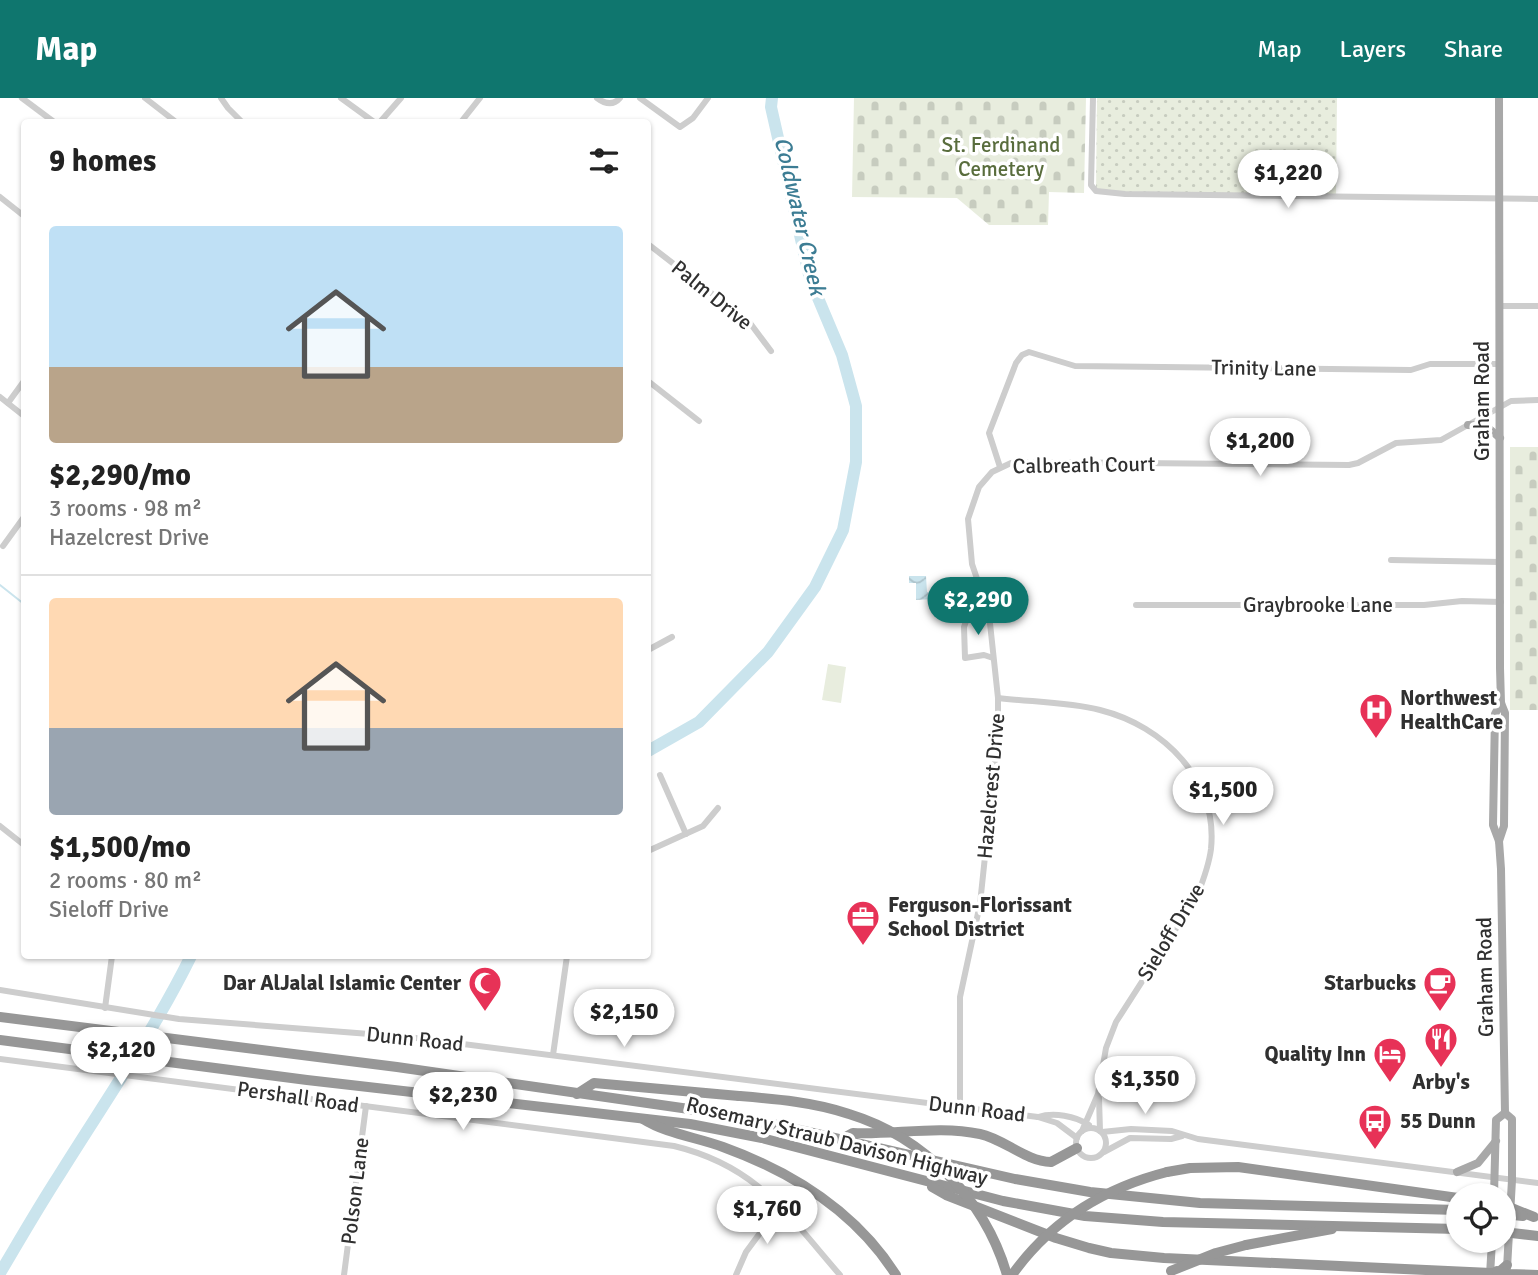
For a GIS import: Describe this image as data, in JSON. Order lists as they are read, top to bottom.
{
  "streets": {
    "highway": ["Rosemary Straub Davison Highway"],
    "main road": ["Graham Road"],
    "street": [
      "Palm Drive",
      "Trinity Lane",
      "Calbreath Court",
      "Graybrooke Lane",
      "Hazelcrest Drive",
      "Sieloff Drive",
      "Dunn Road",
      "Pershall Road",
      "Polson Lane"
    ]
  },
  "crossings": [
    ["Trinity Lane", "Graham Road"],
    ["Trinity Lane", "Calbreath Court"],
    ["Graham Road", "Calbreath Court"],
    ["Graham Road", "Graybrooke Lane"],
    ["Calbreath Court", "Hazelcrest Drive"],
    ["Hazelcrest Drive", "Sieloff Drive"],
    ["Hazelcrest Drive", "Dunn Road"],
    ["Sieloff Drive", "Dunn Road"],
    ["Pershall Road", "Polson Lane"]
  ],
  "water": ["Coldwater Creek"],
  "parks": ["St. Ferdinand Cemetery"],
  "places": {
    "hospital": ["Northwest HealthCare"],
    "office": ["Ferguson-Florissant School District"],
    "mosque": ["Dar AlJalal Islamic Center"],
    "cafe": ["Starbucks"],
    "restaurant": ["Arby's"],
    "hotel": ["Quality Inn"],
    "bus stop": ["55 Dunn"]
  },
  "page": {
    "header": "Map",
    "nav": ["Map", "Layers", "Share"],
    "heading": "9 homes",
    "price": [
      "$1,220",
      "$1,200",
      "$2,290",
      "$1,500",
      "$2,150",
      "$2,120",
      "$1,350",
      "$2,230",
      "$1,760"
    ],
    "list": [
      {
        "name": "$2,290/mo",
        "note": "3 rooms · 98 m² · Hazelcrest Drive"
      },
      {
        "name": "$1,500/mo",
        "note": "2 rooms · 80 m² · Sieloff Drive"
      }
    ]
  }
}
